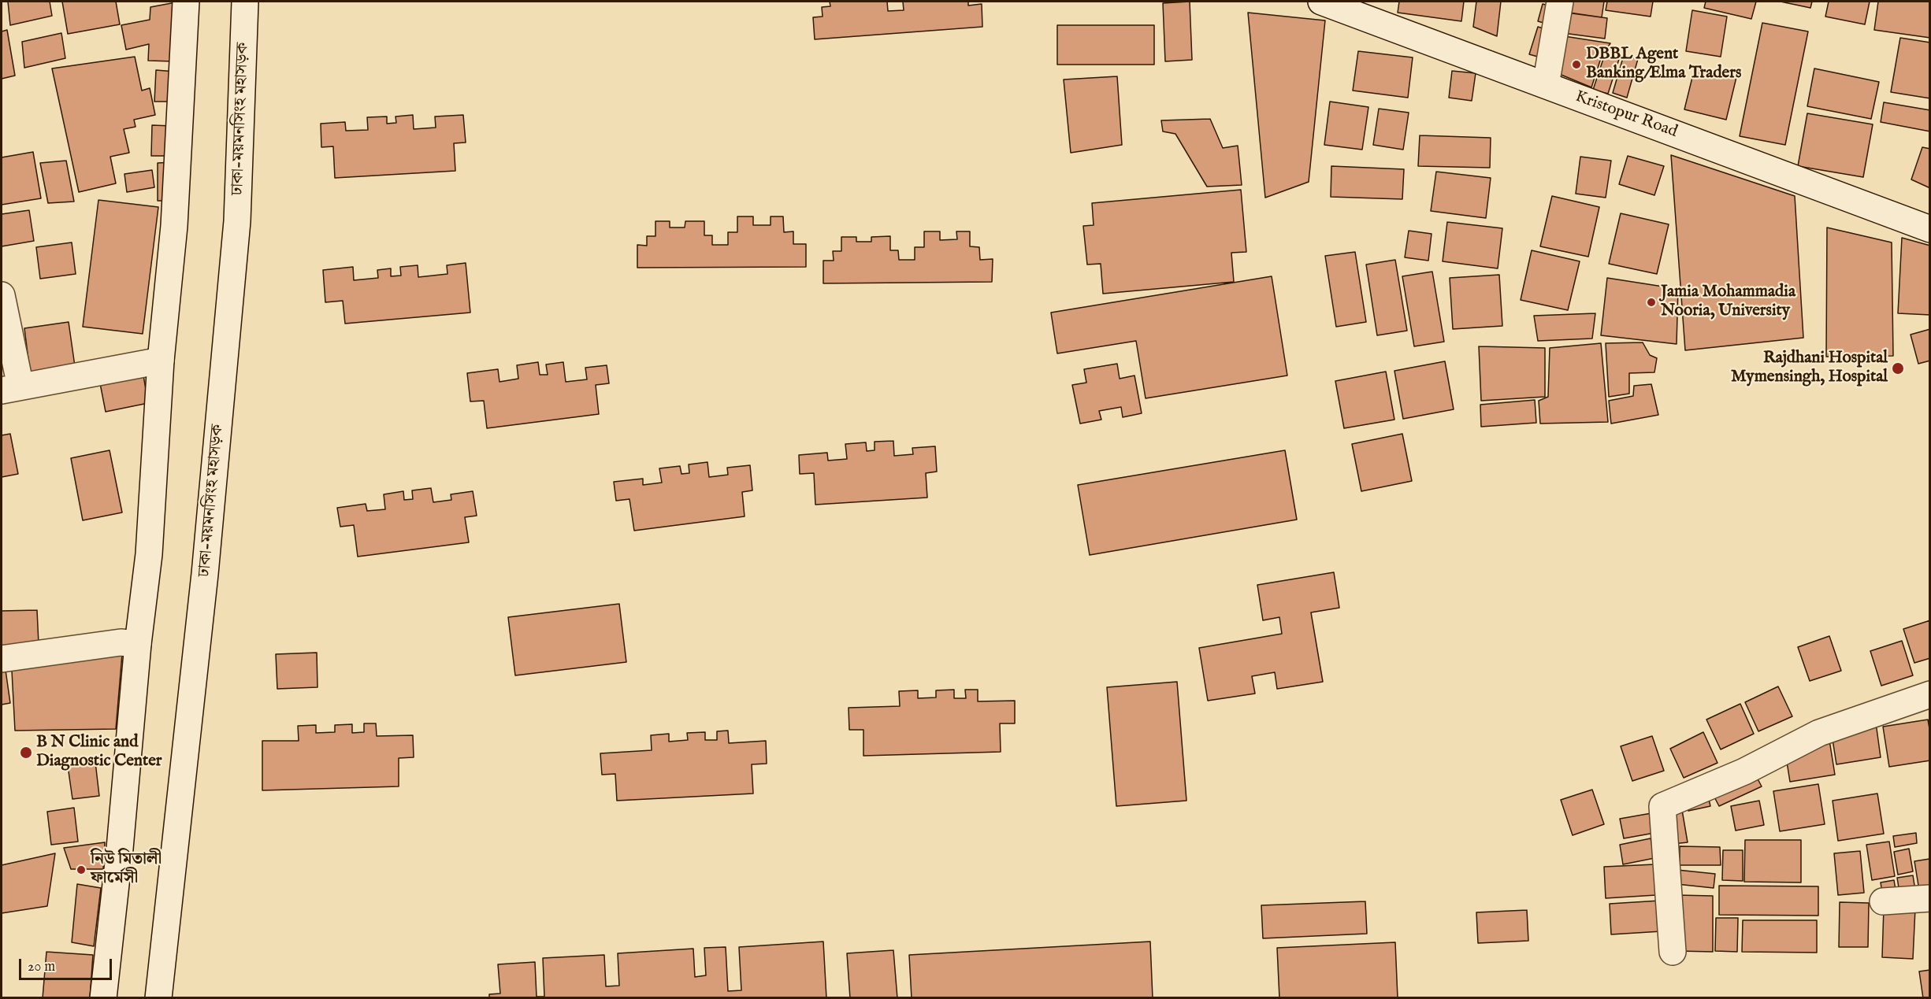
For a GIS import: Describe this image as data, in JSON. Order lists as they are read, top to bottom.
{
  "streets": {
    "main road": ["Kristopur Road", "ঢাকা-ময়মনসিংহ মহাসড়ক"]
  },
  "places": [
    "DBBL Agent Banking/Elma Traders",
    "Jamia Mohammadia Nooria, University",
    "Rajdhani Hospital Mymensingh, Hospital",
    "B N Clinic and Diagnostic Center",
    "নিউ মিতালী ফার্মেসী"
  ],
  "scale_bar": "20 m"
}
